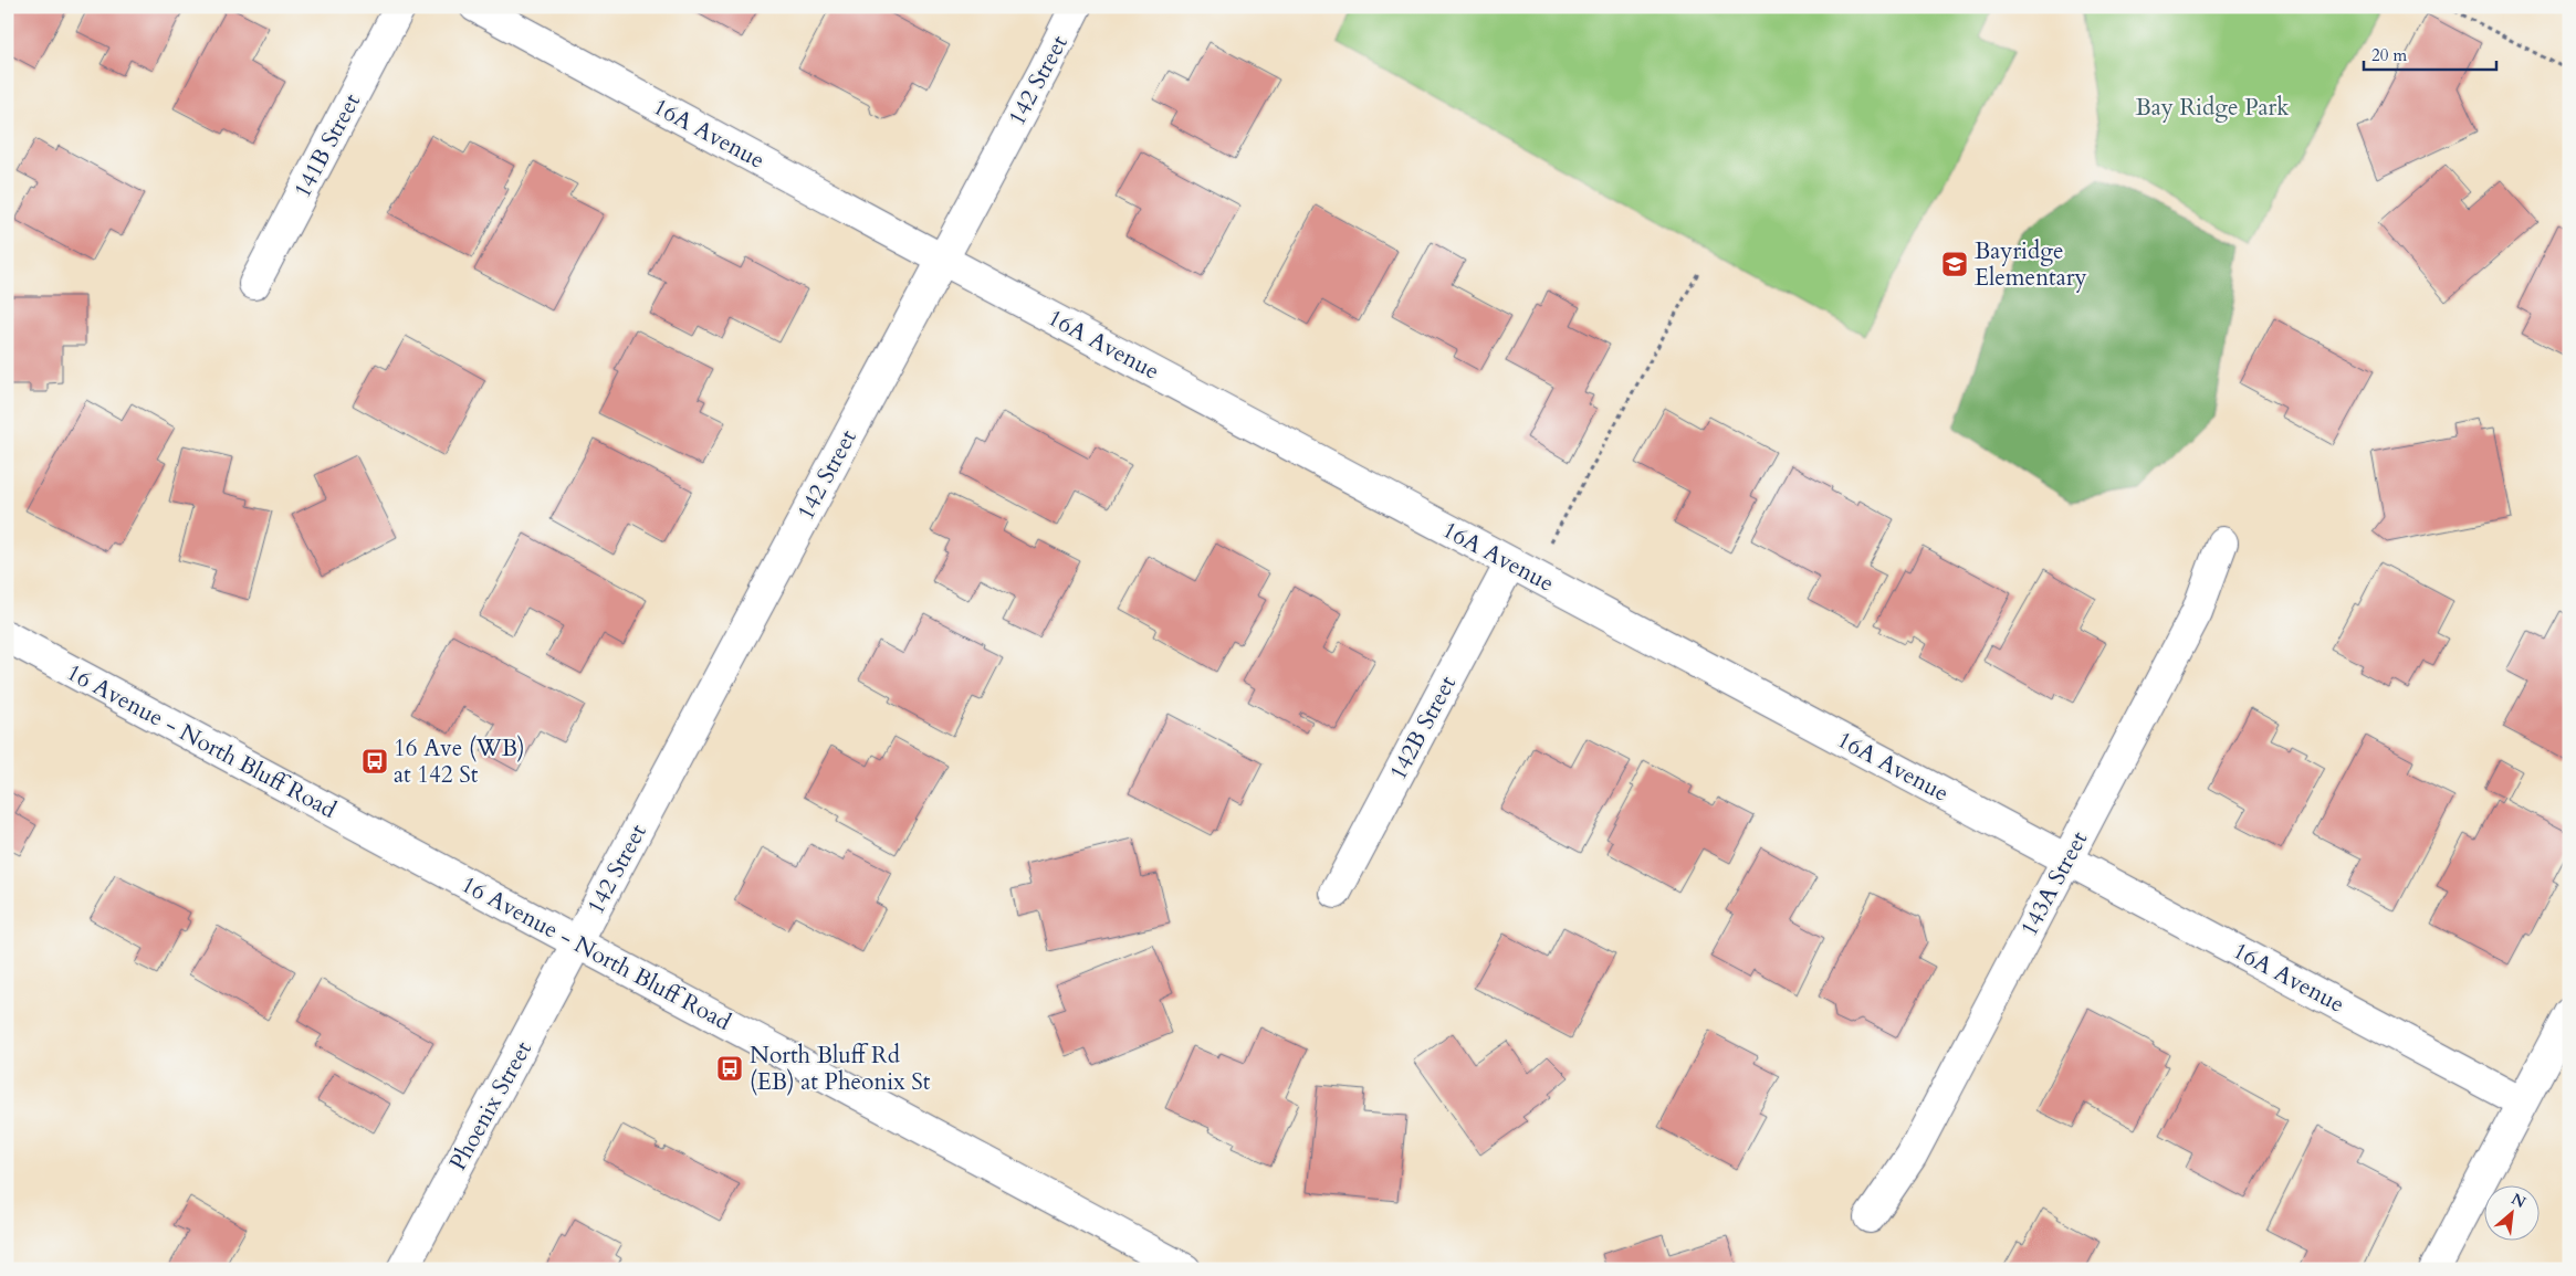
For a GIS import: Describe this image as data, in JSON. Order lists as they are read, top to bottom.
{
  "streets": {
    "street": [
      "142 Street",
      "16A Avenue",
      "141B Street",
      "142B Street",
      "16 Avenue - North Bluff Road",
      "143A Street",
      "Phoenix Street"
    ]
  },
  "crossings": [
    ["142 Street", "16A Avenue"],
    ["142 Street", "16 Avenue - North Bluff Road"],
    ["142 Street", "Phoenix Street"],
    ["16A Avenue", "142B Street"],
    ["16A Avenue", "143A Street"],
    ["16 Avenue - North Bluff Road", "Phoenix Street"]
  ],
  "parks": ["Bay Ridge Park"],
  "places": {
    "school or university": ["Bayridge Elementary"],
    "bus stop": ["16 Ave (WB) at 142 St", "North Bluff Rd (EB) at Pheonix St"]
  },
  "scale_bar": "20 m",
  "north": "top right"
}
